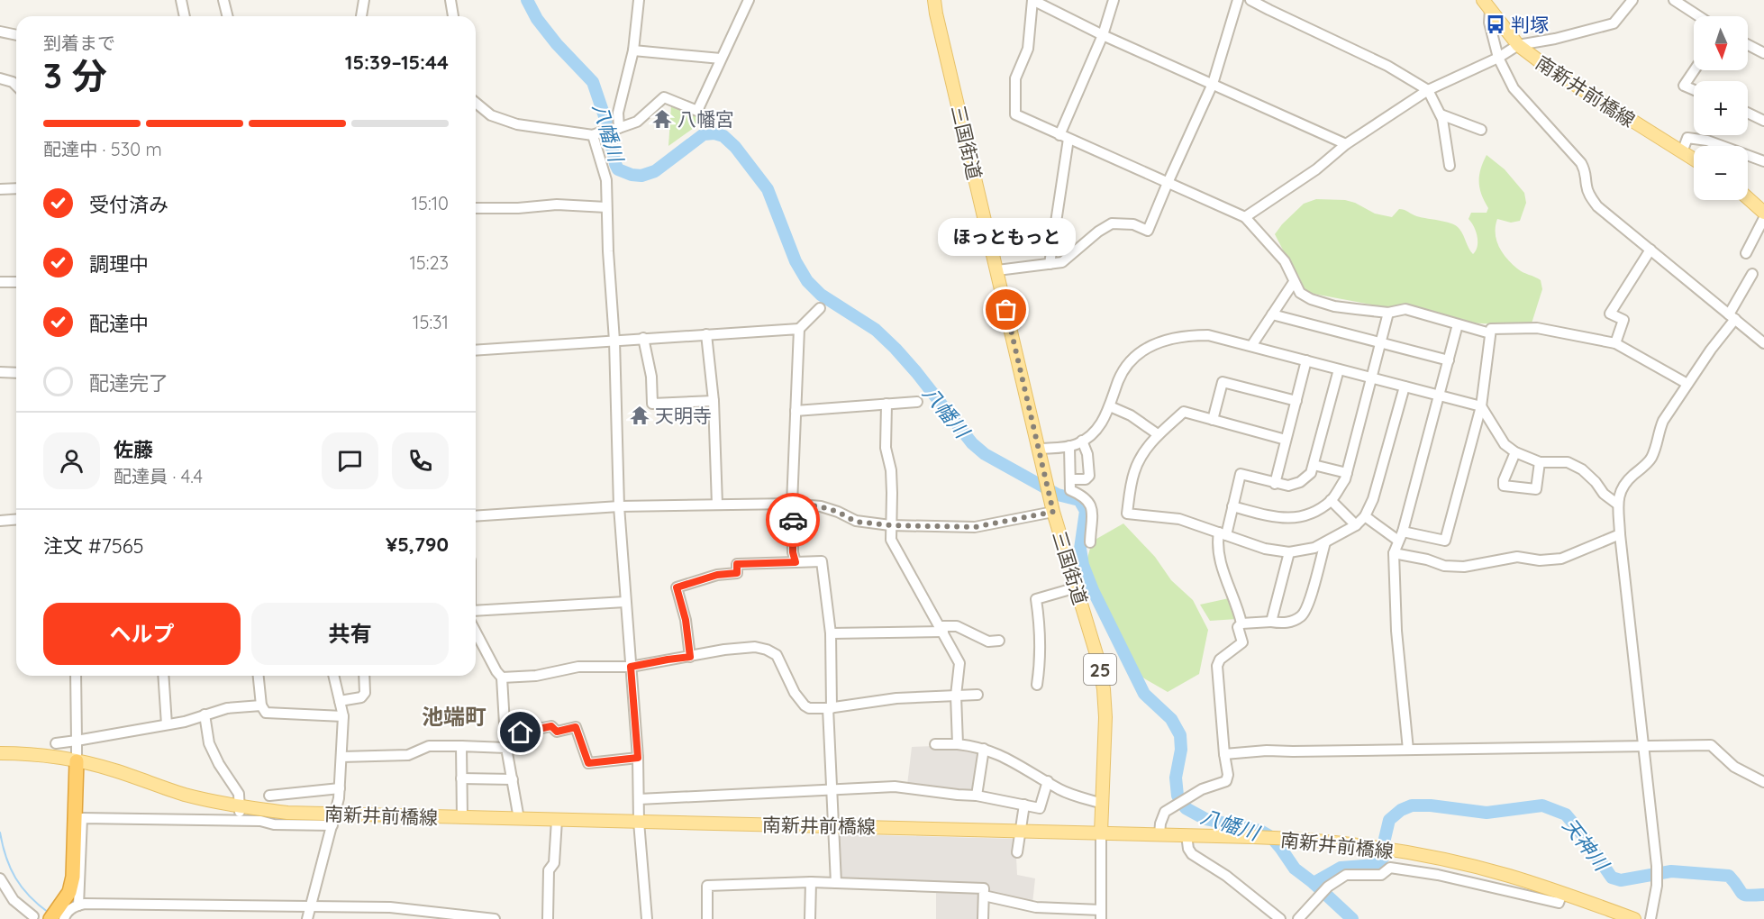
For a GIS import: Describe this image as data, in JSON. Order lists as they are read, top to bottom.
{
  "streets": {
    "main road": ["南新井前橋線", "三国街道", "25"]
  },
  "crossings": [
    ["南新井前橋線", "三国街道"]
  ],
  "districts": ["池端町"],
  "water": ["八幡川", "天神川"],
  "places": {
    "bus stop": ["判塚"],
    "temple": ["八幡宮", "天明寺"],
    "other": ["ほっともっと"]
  },
  "north": "bottom",
  "page": {
    "map_buttons": ["+", "−"],
    "heading": ["3 分", "到着まで", "15:39–15:44"],
    "panel": [
      "佐藤",
      "配達員 · 4.4",
      "注文 #7565",
      "¥5,790"
    ],
    "bar": "配達中 · 530 m",
    "list": [
      ["受付済み", "15:10"],
      ["調理中", "15:23"],
      ["配達中", "15:31"],
      "配達完了"
    ],
    "bubble": "ほっともっと",
    "buttons": ["ヘルプ", "共有"]
  }
}
